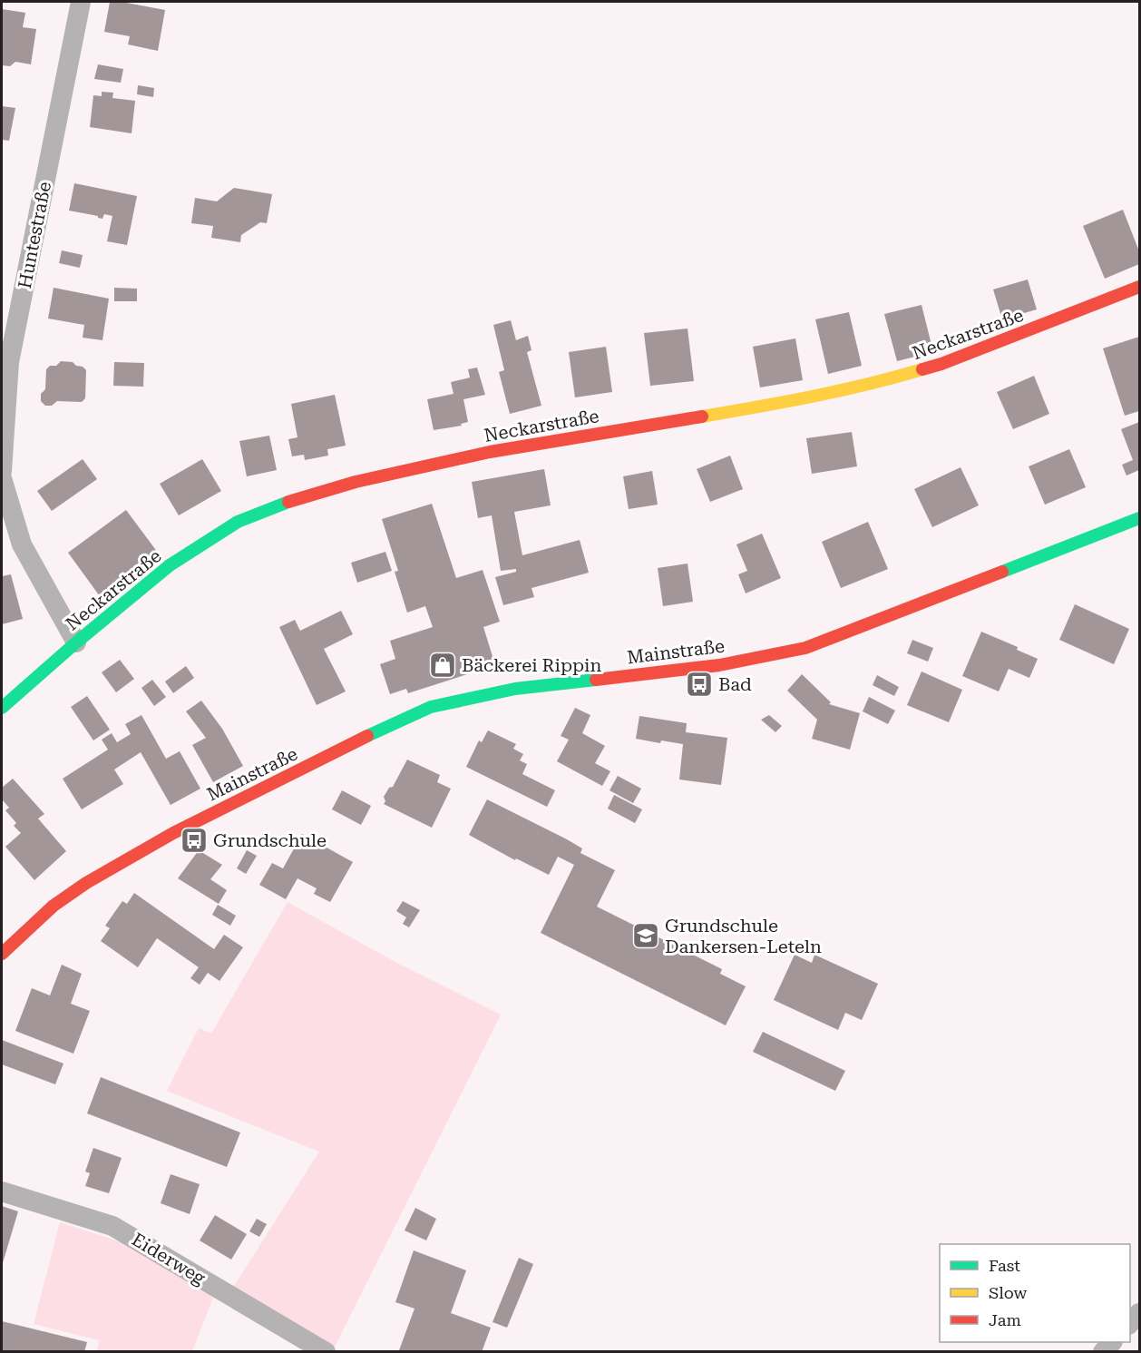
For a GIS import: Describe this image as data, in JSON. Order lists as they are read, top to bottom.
{
  "streets": {
    "street": [
      "Huntestraße",
      "Neckarstraße",
      "Mainstraße",
      "Eiderweg"
    ]
  },
  "places": {
    "shop": ["Bäckerei Rippin"],
    "bus stop": ["Bad", "Grundschule"],
    "school or university": ["Grundschule Dankersen-Leteln"]
  },
  "legend": ["Fast", "Slow", "Jam"]
}
